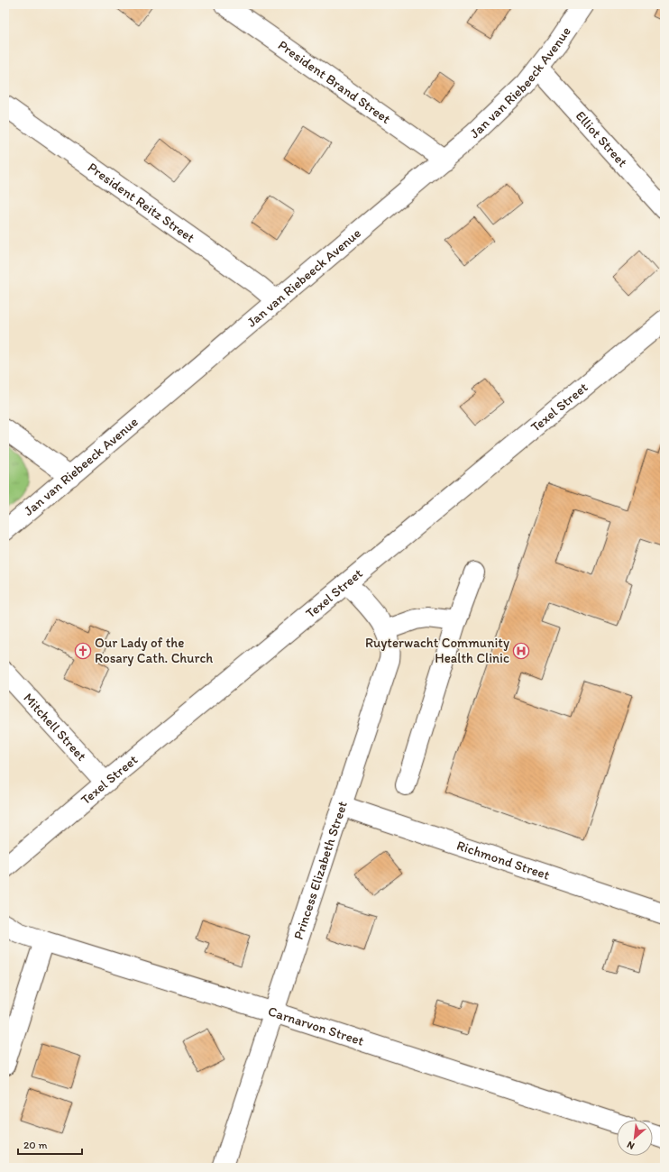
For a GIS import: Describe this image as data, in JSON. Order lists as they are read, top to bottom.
{
  "streets": {
    "street": [
      "Jan van Riebeeck Avenue",
      "President Brand Street",
      "Elliot Street",
      "President Reitz Street",
      "Texel Street",
      "Mitchell Street",
      "Richmond Street",
      "Princess Elizabeth Street",
      "Carnarvon Street"
    ]
  },
  "crossings": [
    ["Jan van Riebeeck Avenue", "President Brand Street"],
    ["Jan van Riebeeck Avenue", "Elliot Street"],
    ["Jan van Riebeeck Avenue", "President Reitz Street"],
    ["Texel Street", "Mitchell Street"],
    ["Texel Street", "Princess Elizabeth Street"],
    ["Richmond Street", "Princess Elizabeth Street"],
    ["Princess Elizabeth Street", "Carnarvon Street"]
  ],
  "places": {
    "church": ["Our Lady of the Rosary Cath. Church"],
    "hospital": ["Ruyterwacht Community Health Clinic"]
  },
  "scale_bar": "20 m",
  "north": "bottom left"
}
